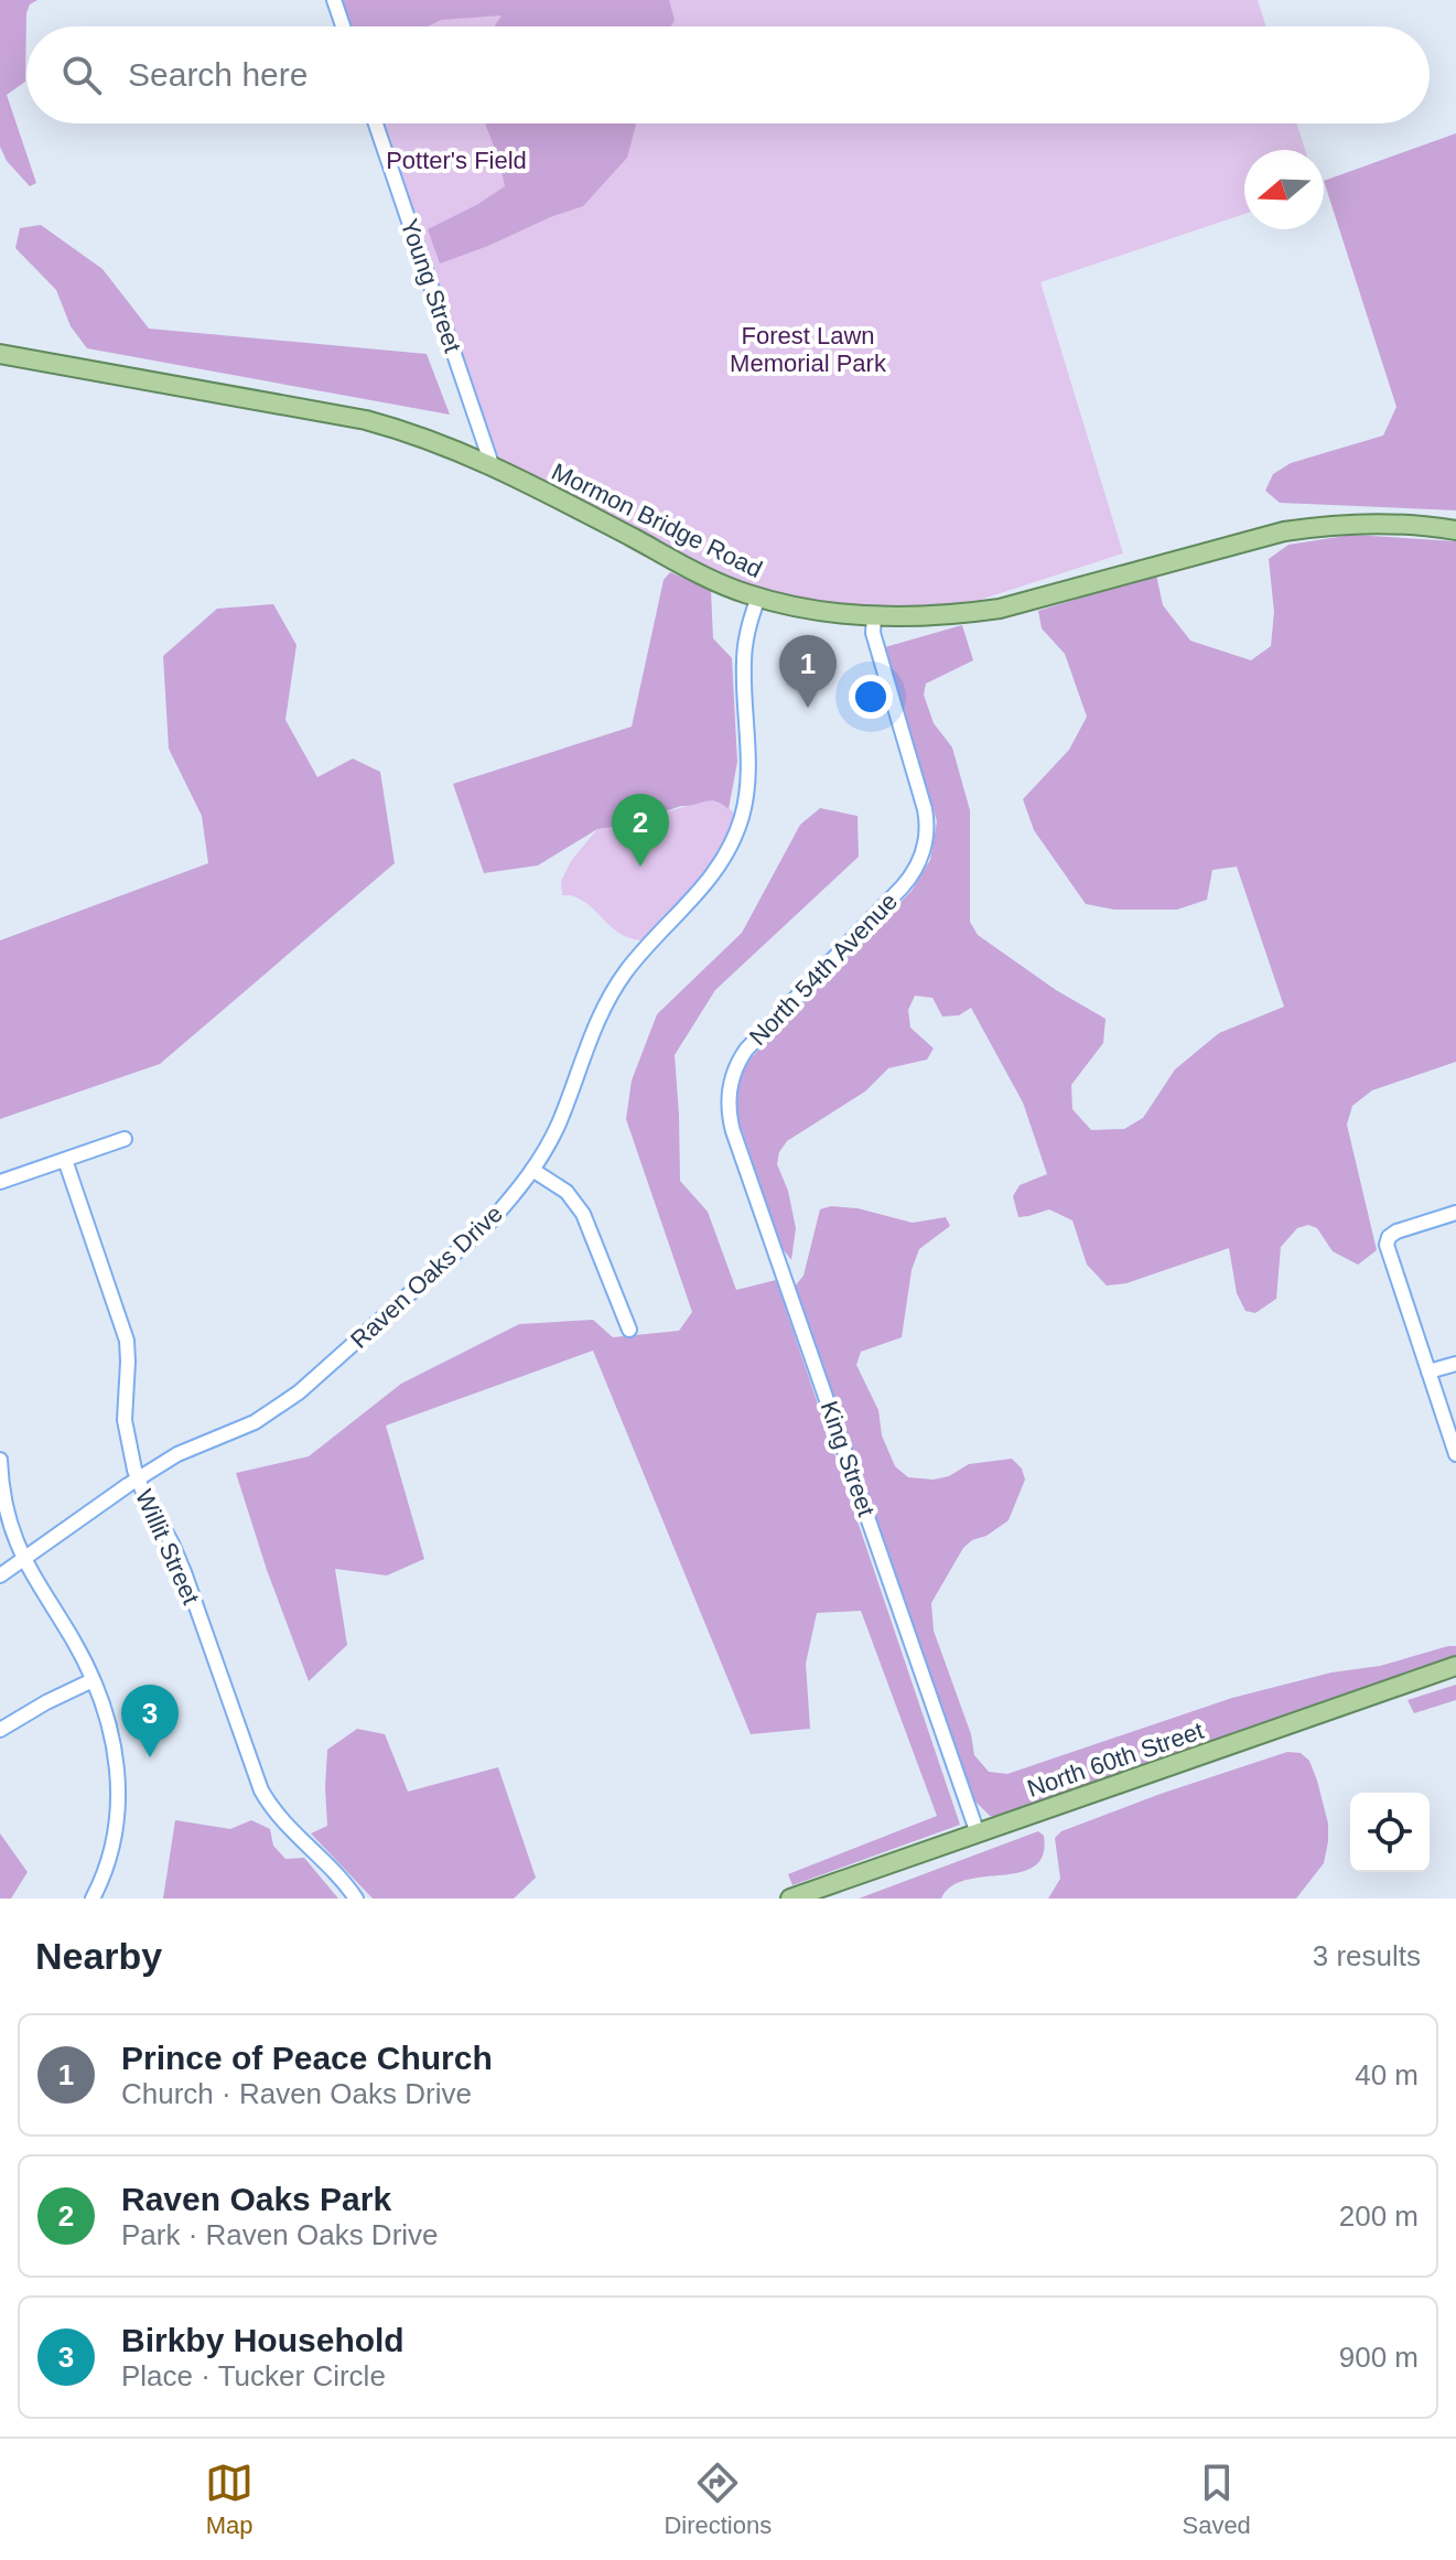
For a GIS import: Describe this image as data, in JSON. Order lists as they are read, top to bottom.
{
  "streets": {
    "main road": ["Mormon Bridge Road", "North 60th Street"],
    "street": [
      "Young Street",
      "North 54th Avenue",
      "Raven Oaks Drive",
      "King Street",
      "Willit Street"
    ]
  },
  "crossings": [
    ["Young Street", "Mormon Bridge Road"],
    ["Mormon Bridge Road", "North 54th Avenue"],
    ["Mormon Bridge Road", "Raven Oaks Drive"],
    ["North 54th Avenue", "King Street"],
    ["Raven Oaks Drive", "Willit Street"],
    ["King Street", "North 60th Street"]
  ],
  "parks": ["Potter's Field", "Forest Lawn Memorial Park"],
  "north": "left",
  "page": {
    "search": "Search here",
    "pins": ["1", "2", "3"],
    "heading": ["Nearby", "3 results"],
    "list": [
      {
        "mark": "1",
        "name": "Prince of Peace Church",
        "note": "Church · Raven Oaks Drive",
        "value": "40 m"
      },
      {
        "mark": "2",
        "name": "Raven Oaks Park",
        "note": "Park · Raven Oaks Drive",
        "value": "200 m"
      },
      {
        "mark": "3",
        "name": "Birkby Household",
        "note": "Place · Tucker Circle",
        "value": "900 m"
      }
    ],
    "nav": ["Map", "Directions", "Saved"]
  }
}
